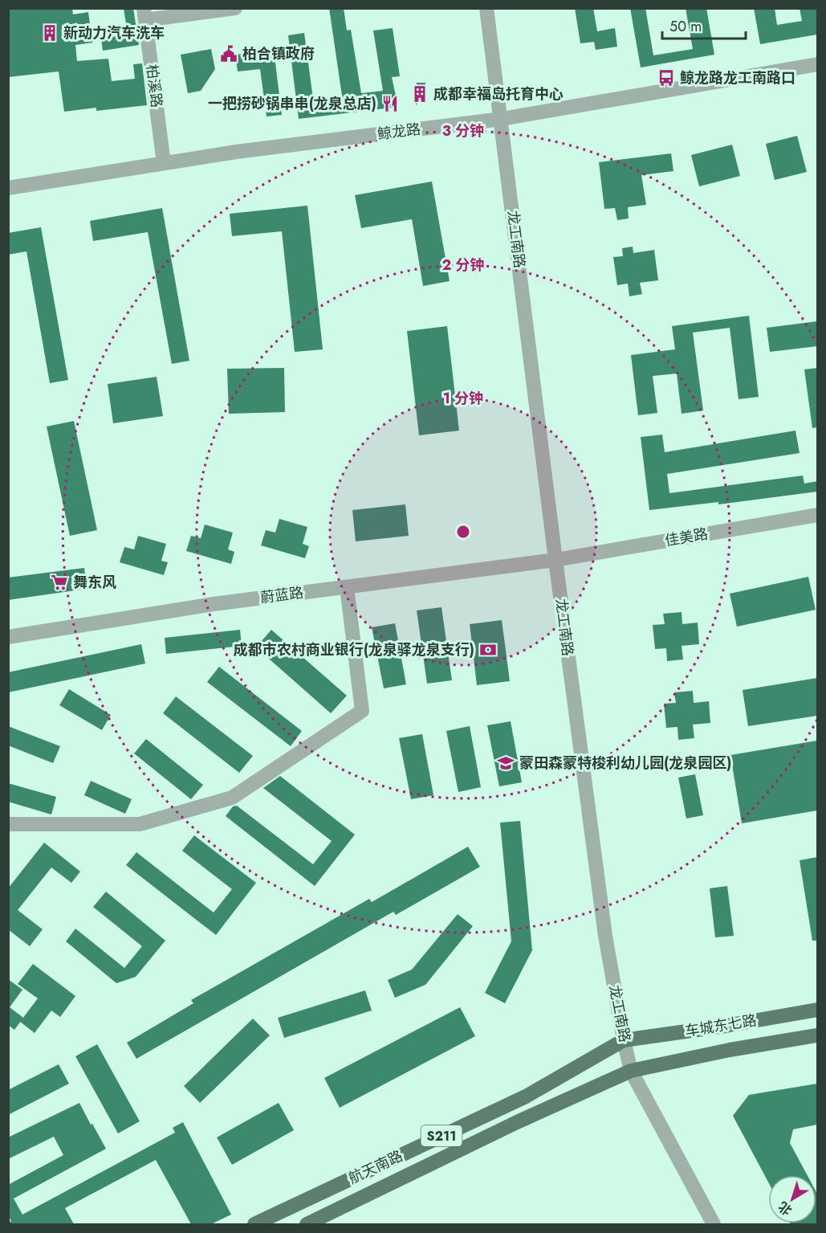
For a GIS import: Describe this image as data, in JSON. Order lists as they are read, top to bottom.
{
  "streets": {
    "main road": ["车城东七路", "S211", "航天南路"],
    "street": [
      "柏溪路",
      "鲸龙路",
      "龙工南路",
      "佳美路",
      "蔚蓝路"
    ]
  },
  "crossings": [
    ["柏溪路", "鲸龙路"],
    ["鲸龙路", "龙工南路"],
    ["龙工南路", "佳美路"],
    ["龙工南路", "蔚蓝路"],
    ["龙工南路", "车城东七路"],
    ["龙工南路", "航天南路"],
    ["佳美路", "蔚蓝路"],
    ["车城东七路", "航天南路"]
  ],
  "places": {
    "building": ["新动力汽车洗车", "成都幸福岛托育中心"],
    "public building": ["柏合镇政府"],
    "bus stop": ["鲸龙路龙工南路口"],
    "restaurant": ["一把捞砂锅串串(龙泉总店)"],
    "supermarket": ["舞东风"],
    "bank": ["成都市农村商业银行(龙泉驿龙泉支行)"],
    "school or university": ["蒙田森蒙特梭利幼儿园(龙泉园区)"]
  },
  "scale_bar": "50 m",
  "north": "bottom left",
  "rings": ["3 分钟", "2 分钟", "1 分钟"]
}
